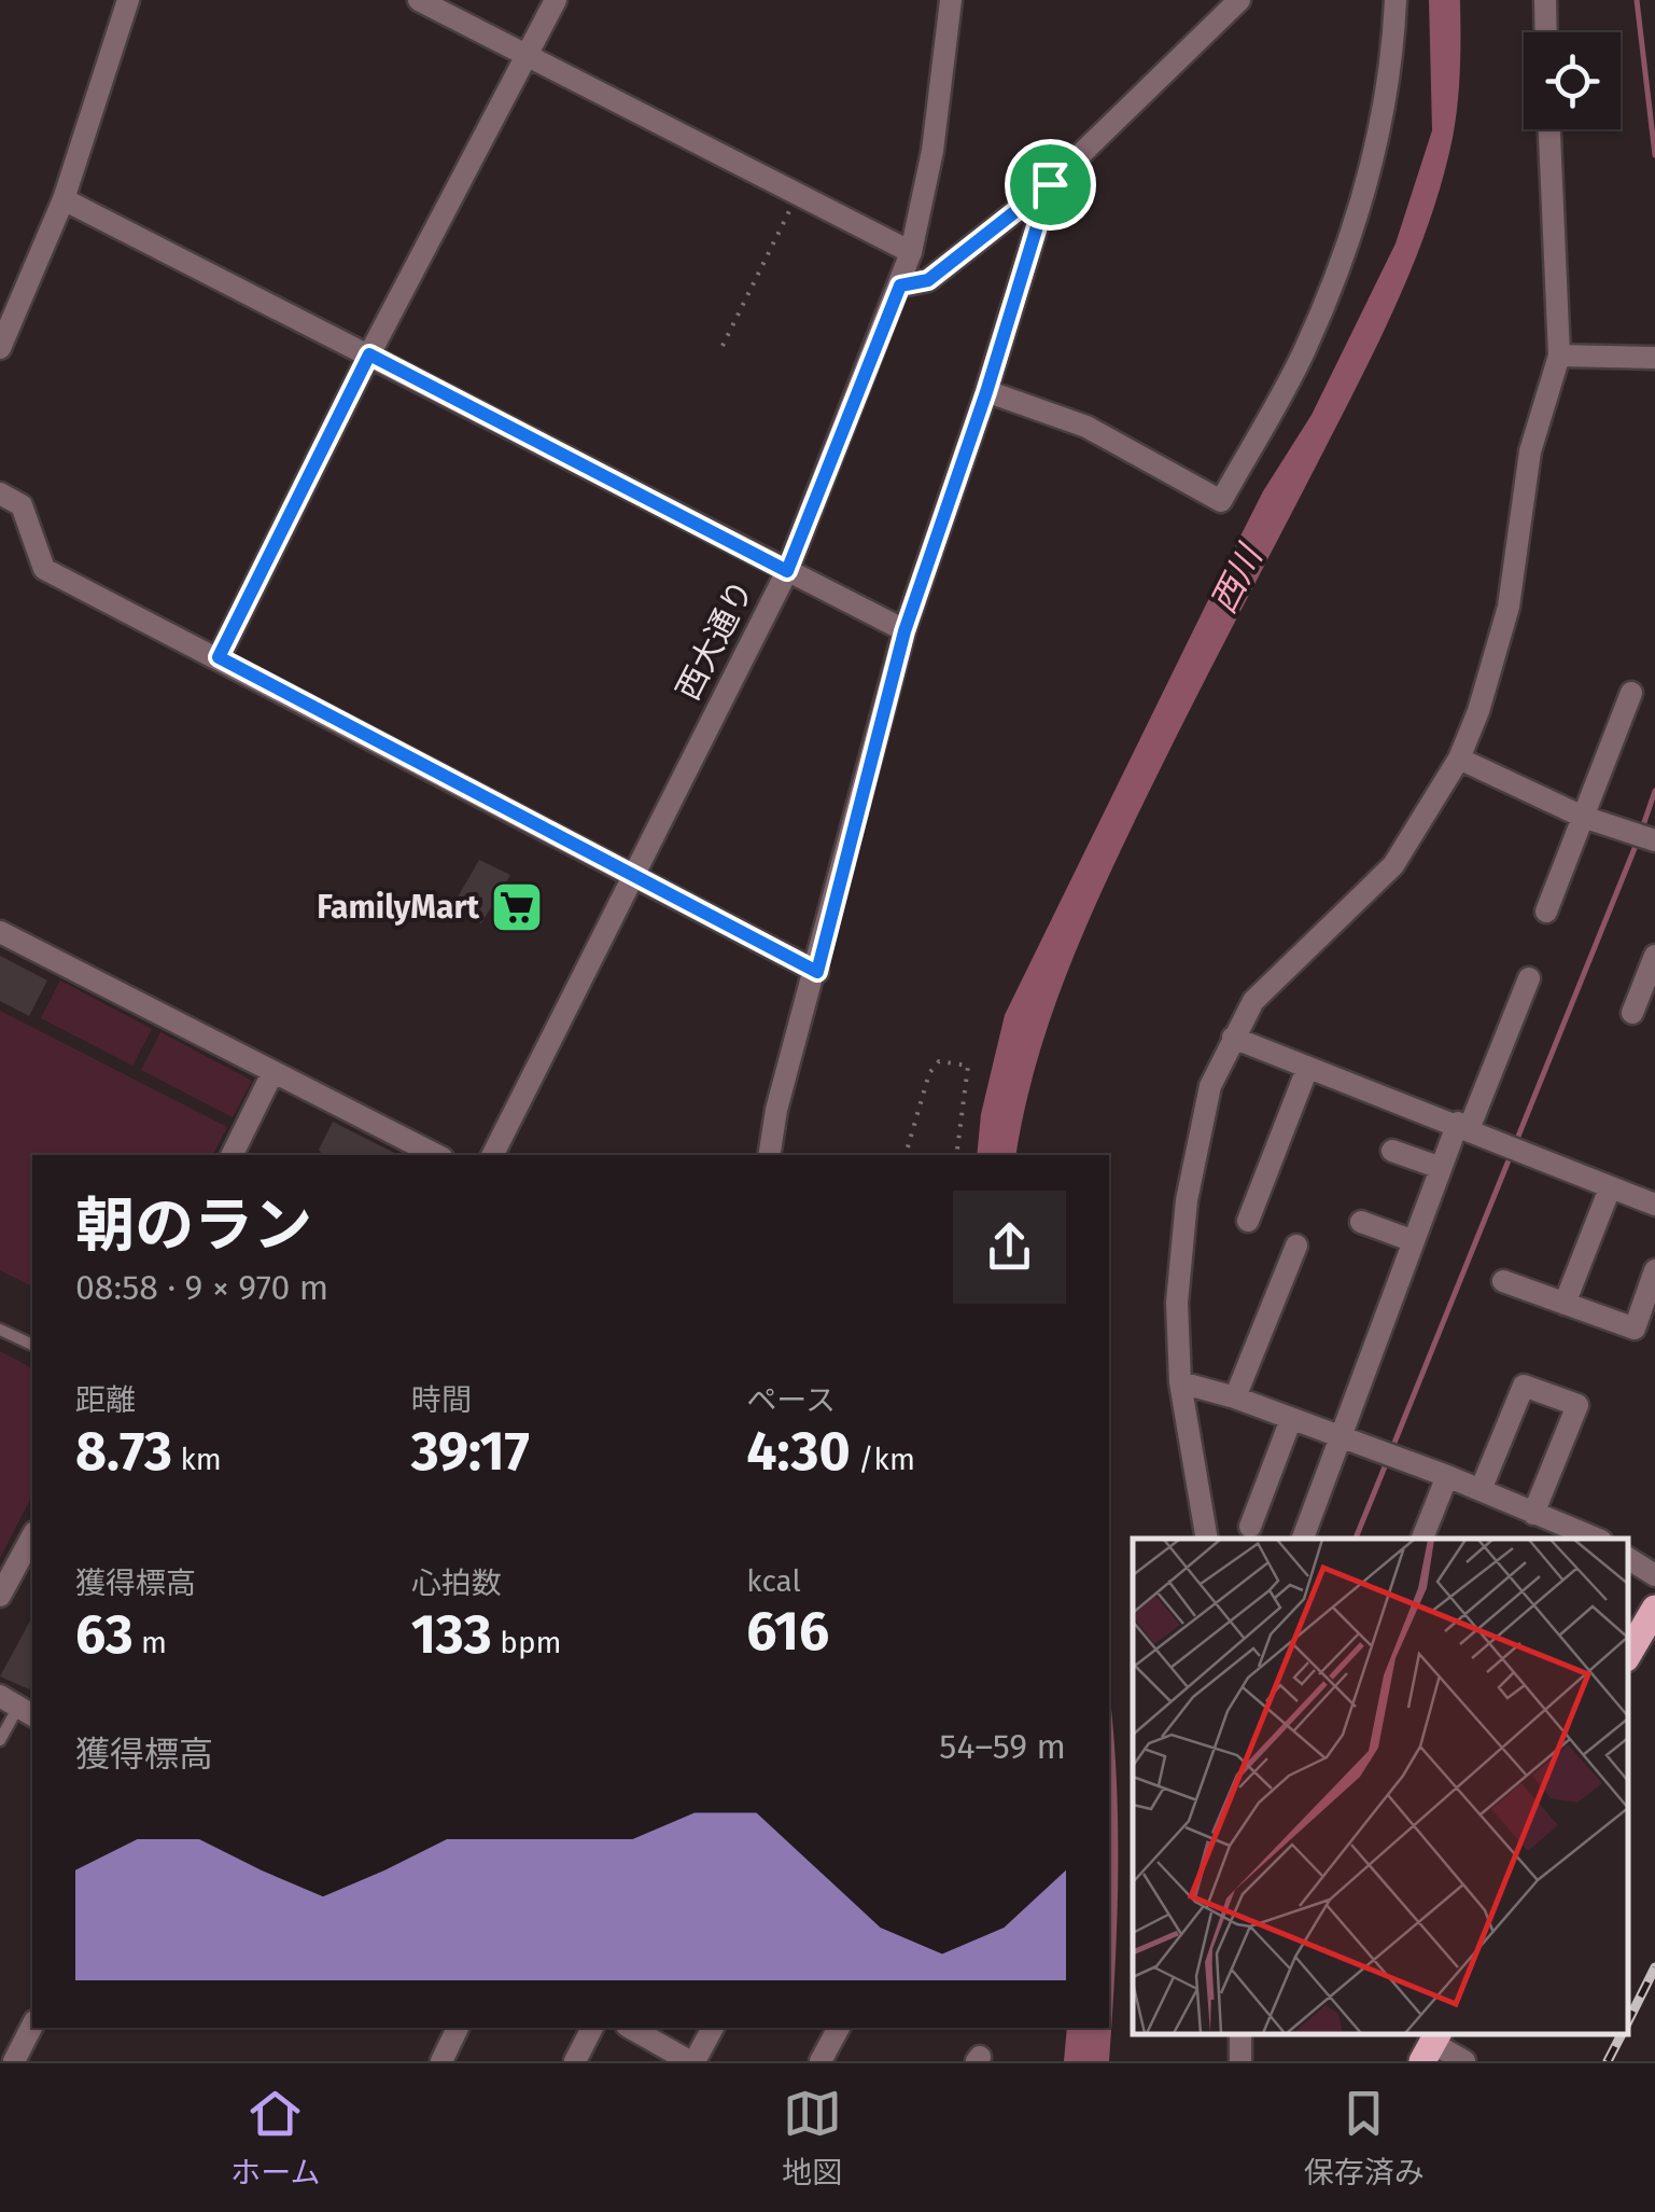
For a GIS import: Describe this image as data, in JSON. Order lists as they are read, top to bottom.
{
  "streets": {
    "street": ["西大通り"]
  },
  "water": ["西川"],
  "places": {
    "supermarket": ["FamilyMart"]
  },
  "page": {
    "heading": ["朝のラン", "08:58 · 9 × 970 m"],
    "stats": [
      ["距離", "8.73 km"],
      ["時間", "39:17"],
      ["ペース", "4:30 /km"],
      ["獲得標高", "63 m"],
      ["心拍数", "133 bpm"],
      ["kcal", "616"]
    ],
    "chart": ["獲得標高", "54–59 m"],
    "tabs": ["ホーム", "地図", "保存済み"]
  }
}
